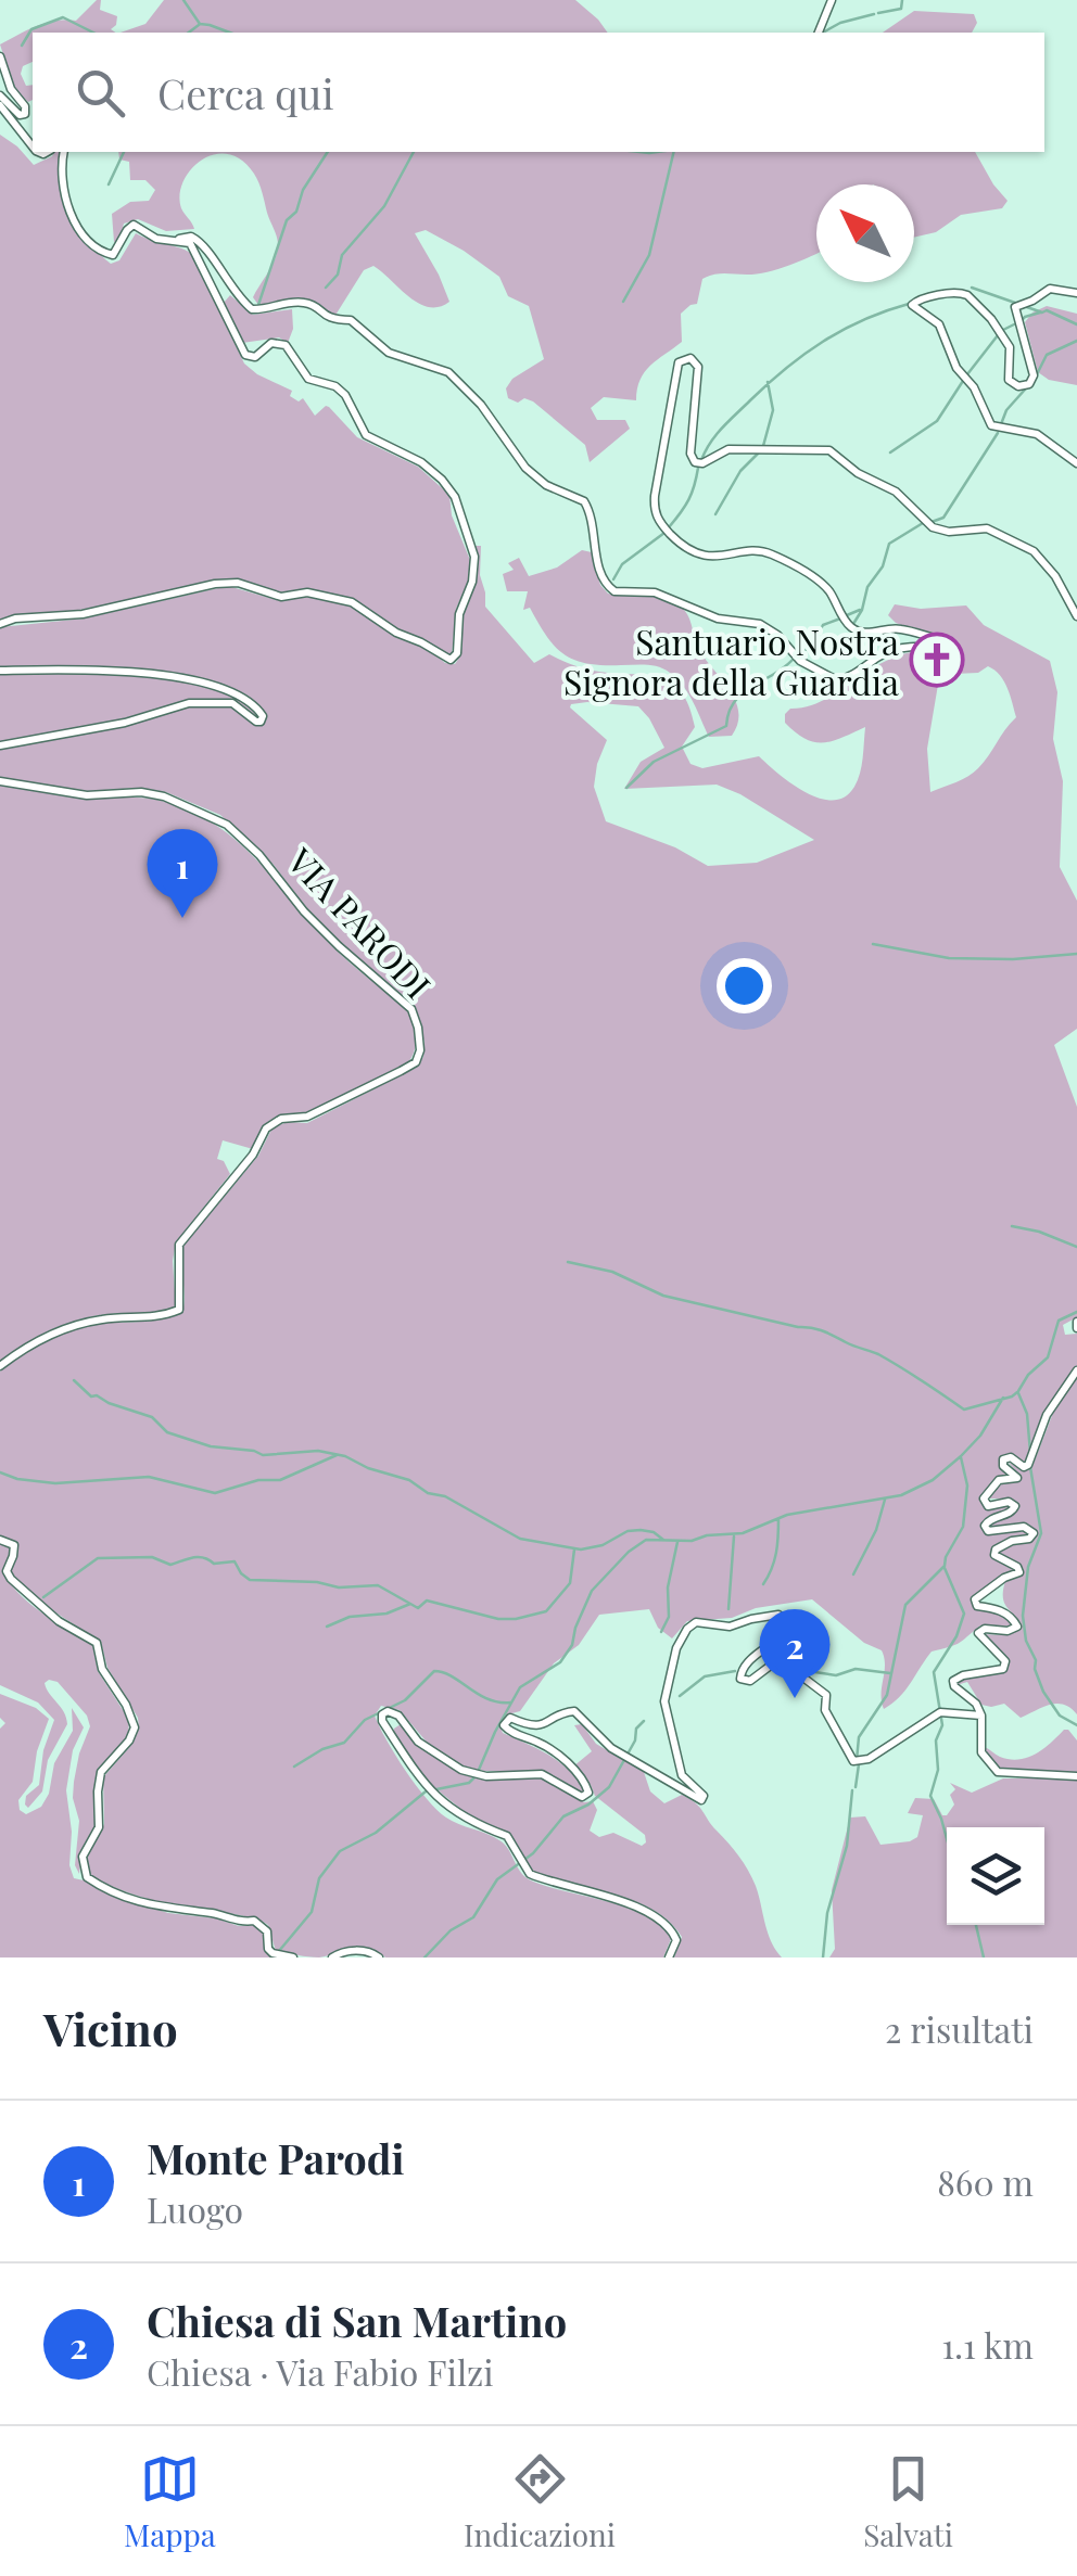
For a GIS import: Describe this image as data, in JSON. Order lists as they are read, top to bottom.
{
  "streets": {
    "street": ["VIA PARODI"]
  },
  "places": {
    "church": ["Santuario Nostra Signora della Guardia"]
  },
  "north": "top left",
  "page": {
    "search": "Cerca qui",
    "pins": ["1", "2"],
    "heading": ["Vicino", "2 risultati"],
    "list": [
      {
        "mark": "1",
        "name": "Monte Parodi",
        "note": "Luogo",
        "value": "860 m"
      },
      {
        "mark": "2",
        "name": "Chiesa di San Martino",
        "note": "Chiesa · Via Fabio Filzi",
        "value": "1.1 km"
      }
    ],
    "nav": ["Mappa", "Indicazioni", "Salvati"]
  }
}
